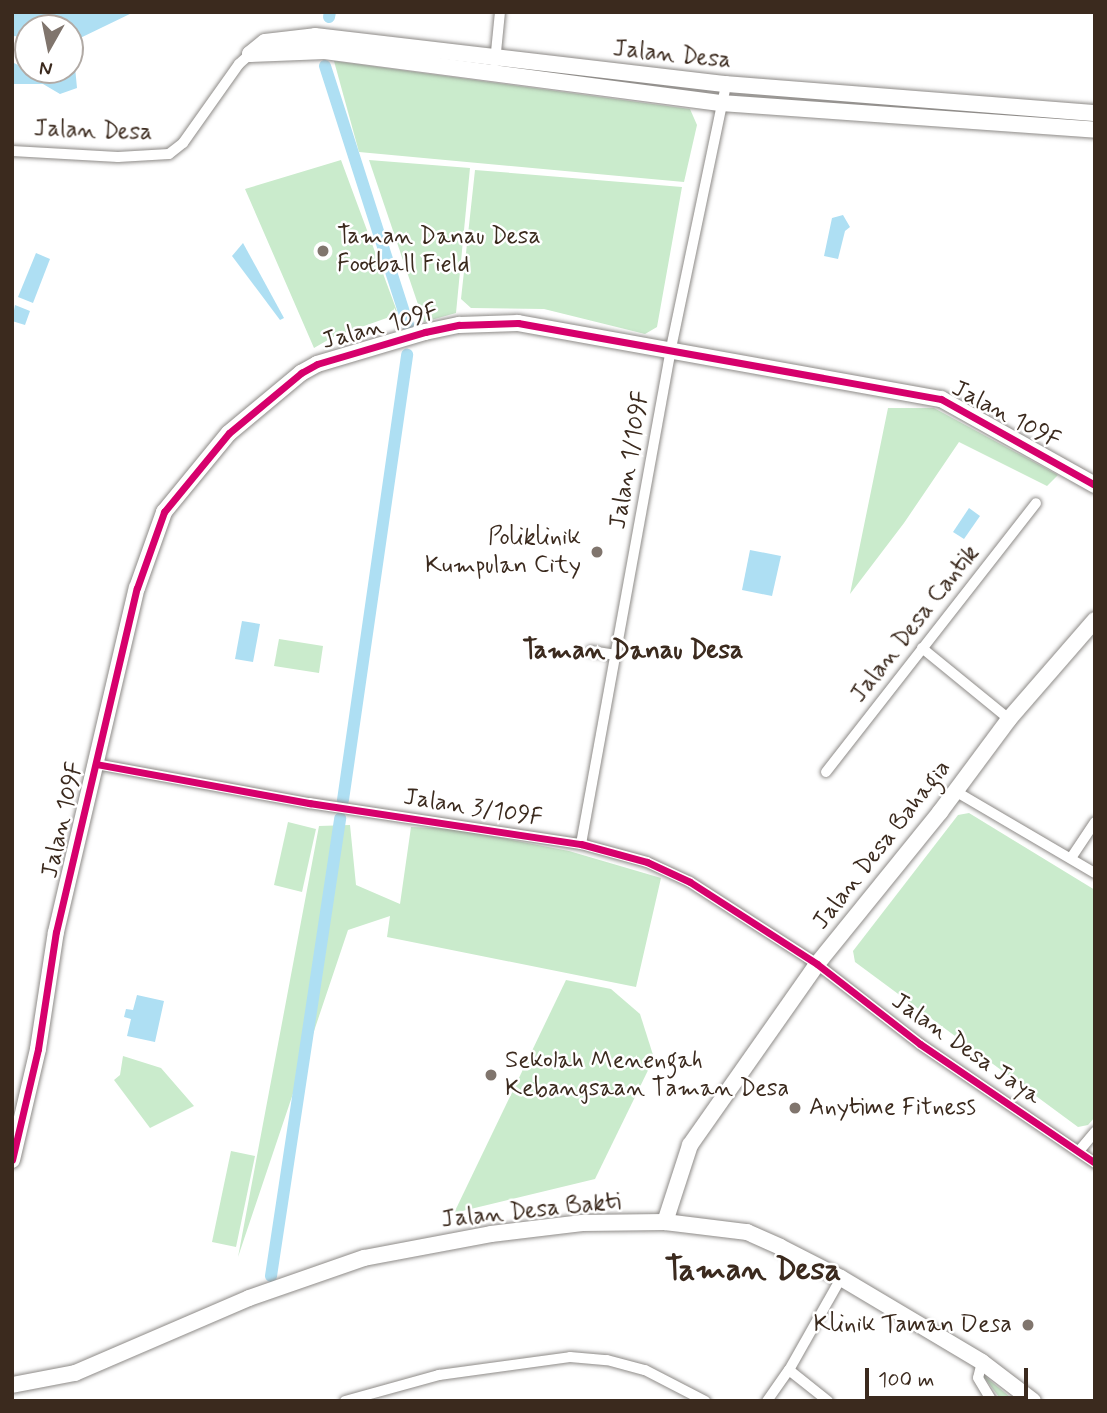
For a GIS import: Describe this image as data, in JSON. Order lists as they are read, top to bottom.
{
  "streets": {
    "street": [
      "Jalan Desa",
      "Jalan 109F",
      "Jalan 1/109F",
      "Jalan Desa Cantik",
      "Jalan 3/109F",
      "Jalan Desa Bahagia",
      "Jalan Desa Jaya",
      "Jalan Desa Bakti"
    ]
  },
  "crossings": [
    ["Jalan Desa", "Jalan 1/109F"],
    ["Jalan 109F", "Jalan 1/109F"],
    ["Jalan 109F", "Jalan 3/109F"],
    ["Jalan 1/109F", "Jalan 3/109F"],
    ["Jalan 3/109F", "Jalan Desa Bahagia"],
    ["Jalan 3/109F", "Jalan Desa Jaya"],
    ["Jalan Desa Bahagia", "Jalan Desa Jaya"],
    ["Jalan Desa Bahagia", "Jalan Desa Bakti"]
  ],
  "districts": ["Taman Danau Desa", "Taman Desa"],
  "places": [
    "Taman Danau Desa Football Field",
    "Poliklinik Kumpulan City",
    "Sekolah Menengah Kebangsaan Taman Desa",
    "Anytime Fitness",
    "Klinik Taman Desa"
  ],
  "scale_bar": "100 m",
  "north": "bottom"
}
